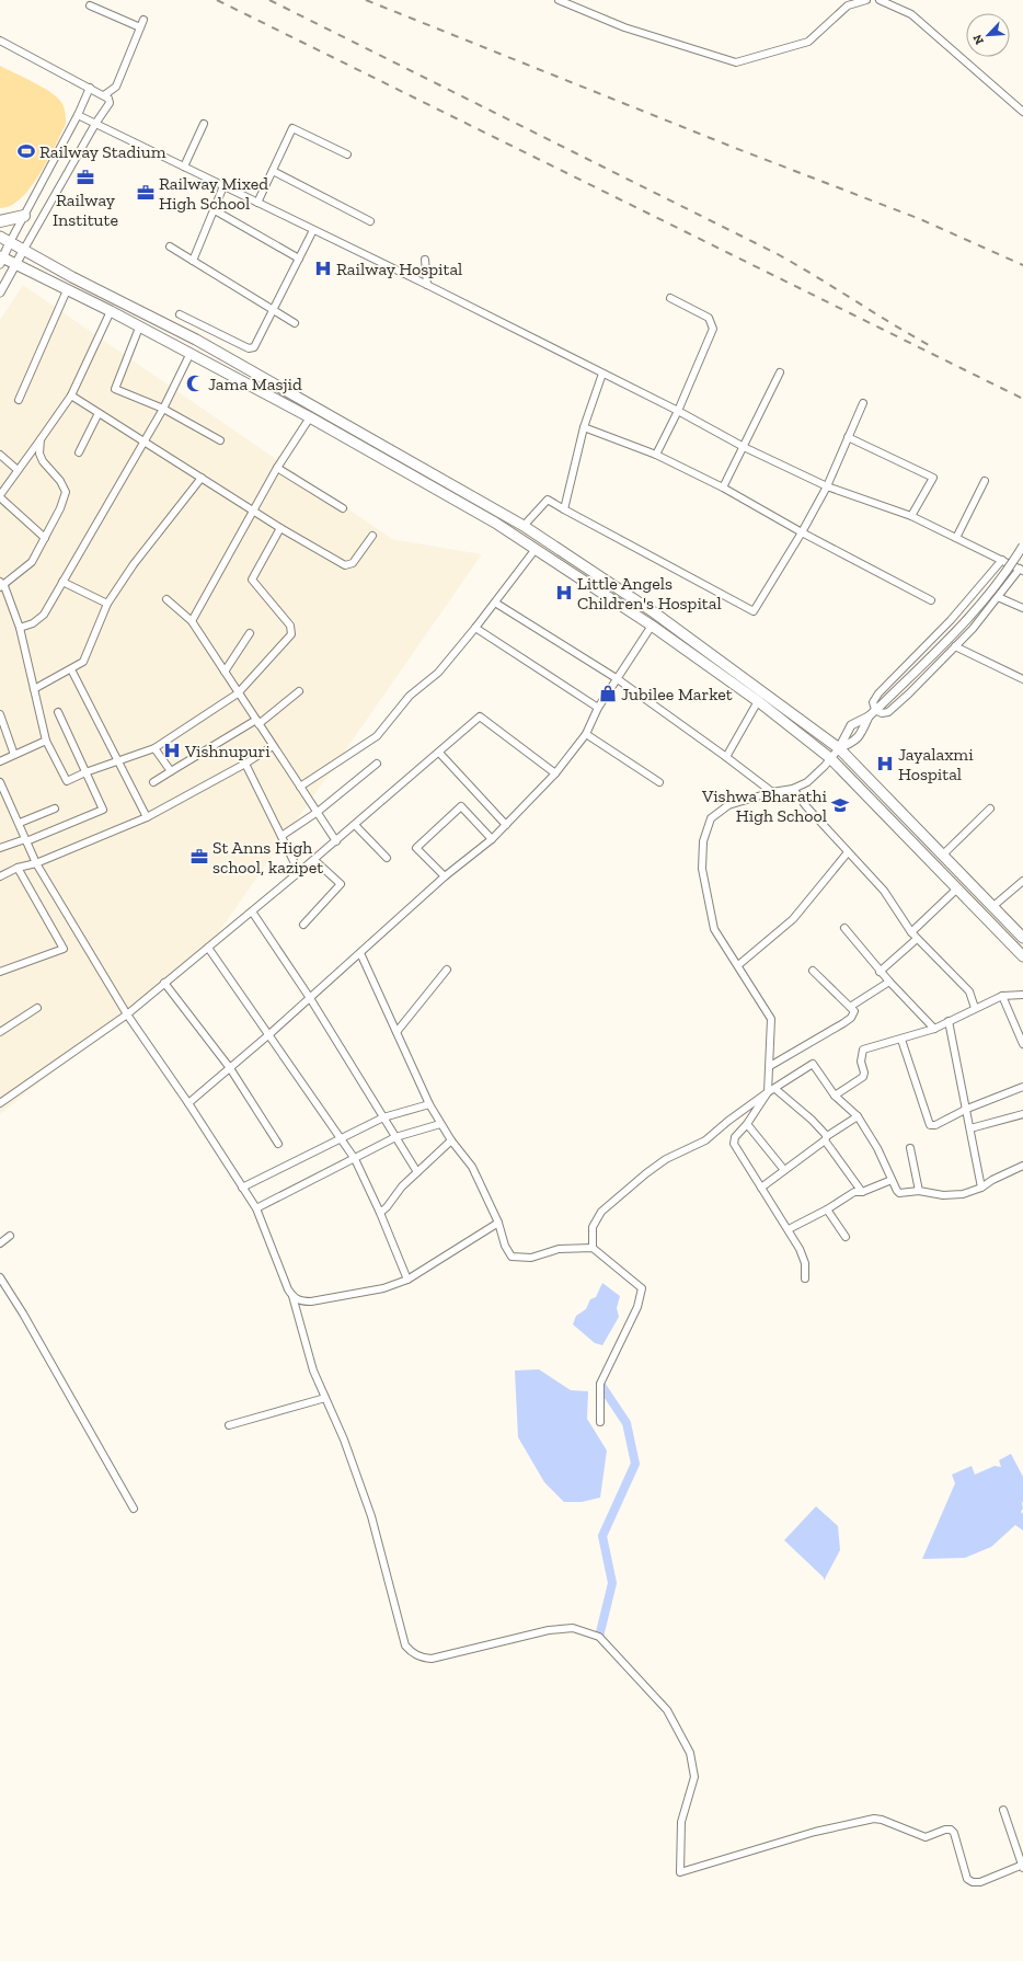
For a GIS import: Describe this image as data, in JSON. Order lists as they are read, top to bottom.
{
  "places": {
    "sports": ["Railway Stadium"],
    "office": ["Railway Institute", "Railway Mixed High School", "St Anns High school, kazipet"],
    "hospital": [
      "Railway Hospital",
      "Little Angels Children's Hospital",
      "Vishnupuri",
      "Jayalaxmi Hospital"
    ],
    "mosque": ["Jama Masjid"],
    "shop": ["Jubilee Market"],
    "school or university": ["Vishwa Bharathi High School"]
  },
  "north": "bottom left"
}
